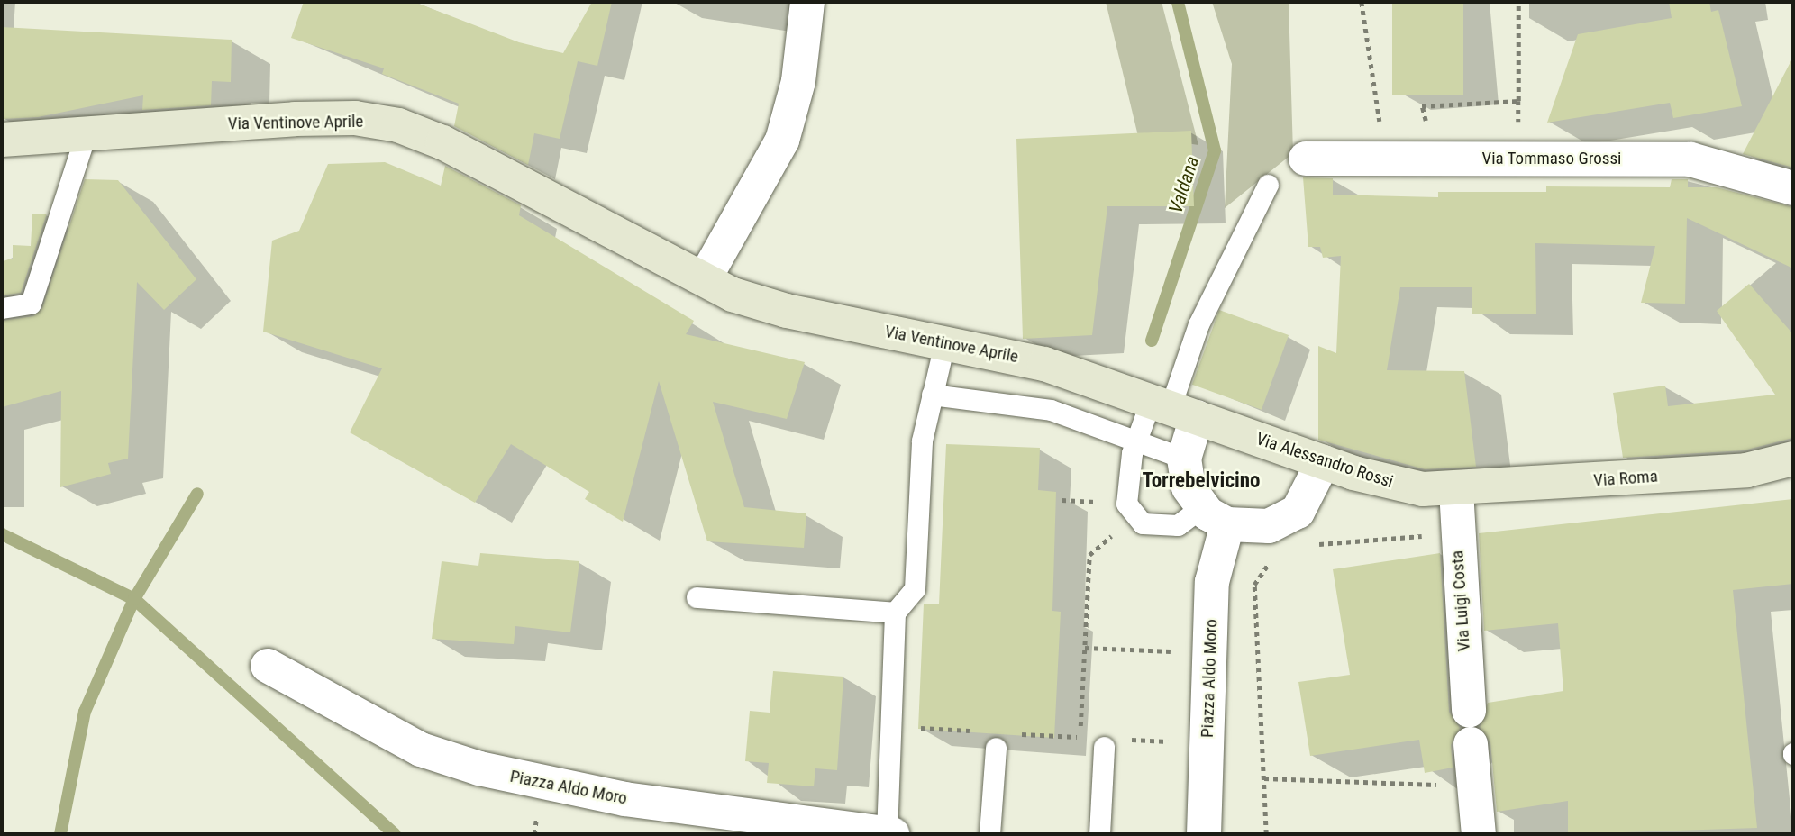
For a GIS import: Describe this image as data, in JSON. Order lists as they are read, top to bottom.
{
  "streets": {
    "main road": ["Via Ventinove Aprile", "Via Alessandro Rossi", "Via Roma"],
    "street": ["Via Tommaso Grossi", "Via Luigi Costa", "Piazza Aldo Moro"]
  },
  "crossings": [
    ["Via Ventinove Aprile", "Via Alessandro Rossi"],
    ["Via Alessandro Rossi", "Via Roma"],
    ["Via Alessandro Rossi", "Via Luigi Costa"],
    ["Via Roma", "Via Luigi Costa"]
  ],
  "districts": ["Torrebelvicino"],
  "water": ["Valdana"]
}
